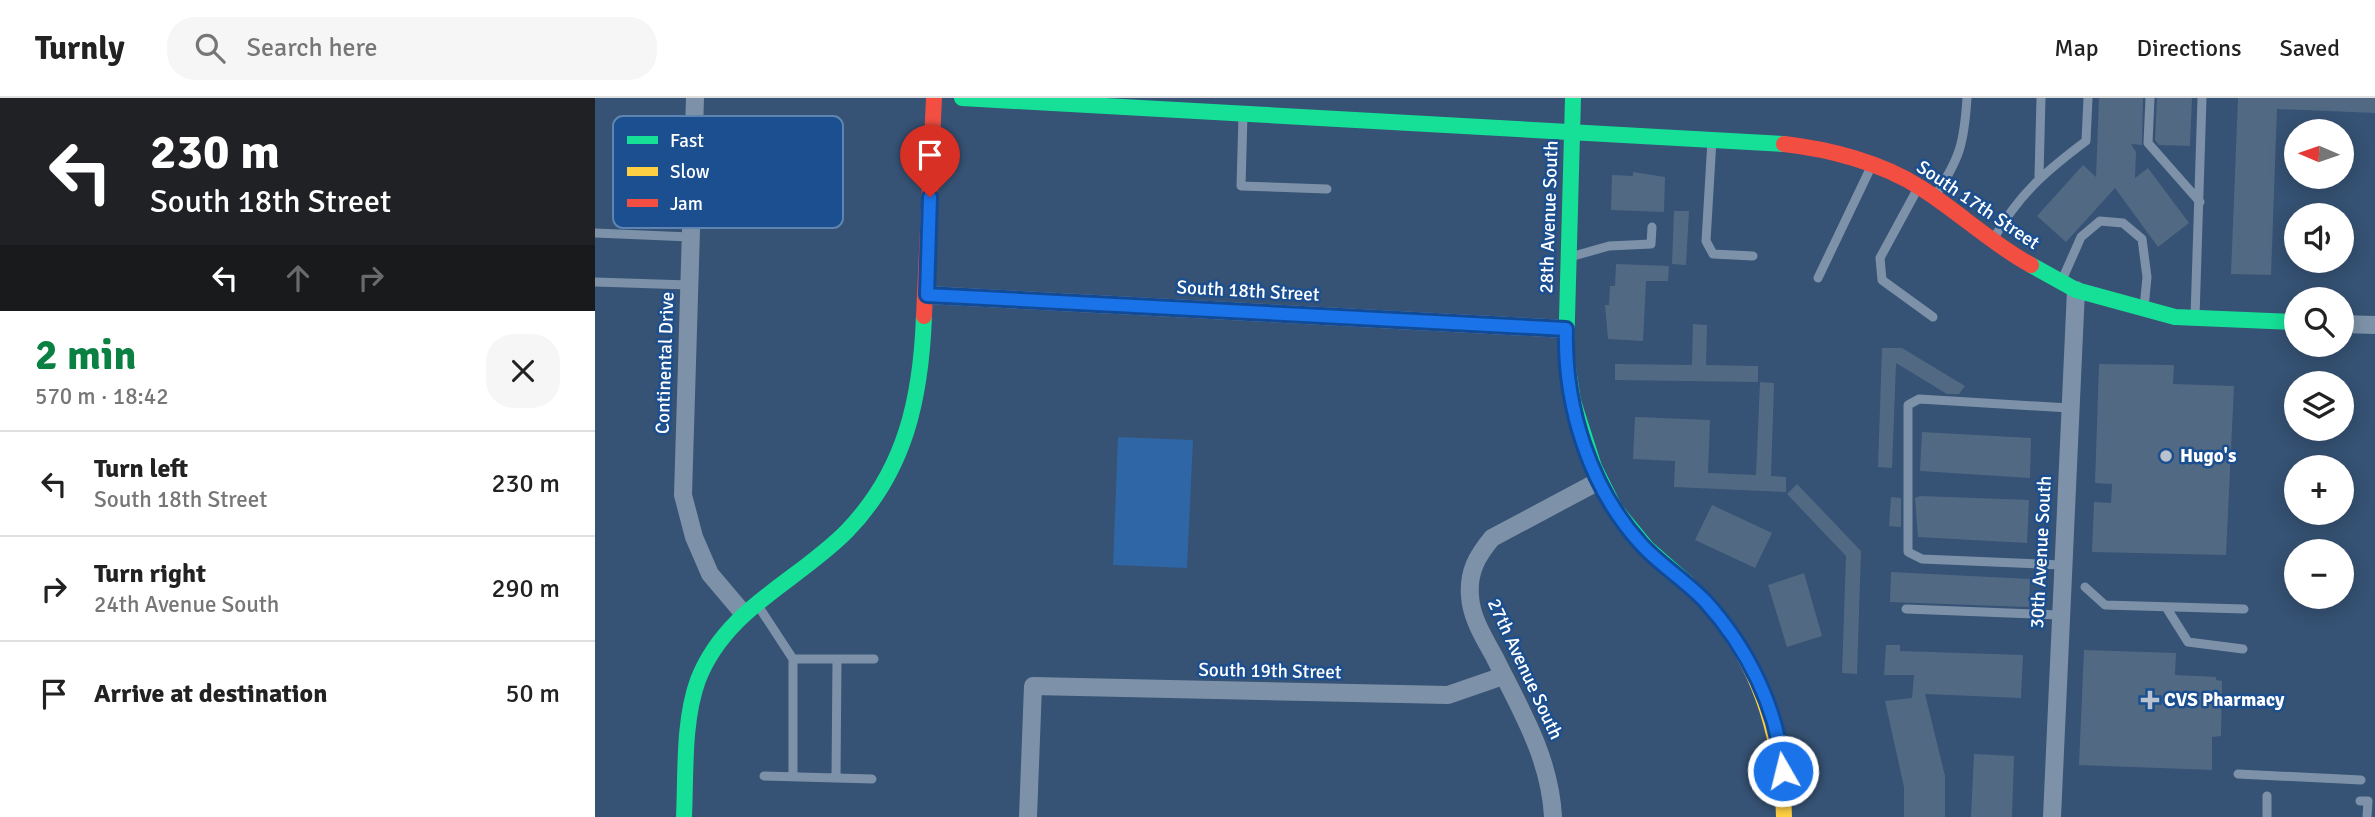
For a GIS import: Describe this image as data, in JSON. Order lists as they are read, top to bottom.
{
  "streets": {
    "street": [
      "South 17th Street",
      "28th Avenue South",
      "South 18th Street",
      "Continental Drive",
      "30th Avenue South",
      "27th Avenue South",
      "South 19th Street"
    ]
  },
  "crossings": [
    ["South 17th Street", "28th Avenue South"],
    ["South 17th Street", "30th Avenue South"],
    ["28th Avenue South", "South 18th Street"],
    ["28th Avenue South", "27th Avenue South"],
    ["27th Avenue South", "South 19th Street"]
  ],
  "places": {
    "other": ["Hugo's"],
    "health": ["CVS Pharmacy"]
  },
  "legend": ["Fast", "Slow", "Jam"],
  "north": "left",
  "page": {
    "header": "Turnly",
    "search": "Search here",
    "nav": ["Map", "Directions", "Saved"],
    "turn": ["230 m", "South 18th Street"],
    "map_buttons": ["+", "−"],
    "heading": ["2 min", "570 m · 18:42"],
    "list": [
      {
        "name": "Turn left",
        "note": "South 18th Street",
        "value": "230 m"
      },
      {
        "name": "Turn right",
        "note": "24th Avenue South",
        "value": "290 m"
      },
      {
        "name": "Arrive at destination",
        "value": "50 m"
      }
    ]
  }
}
